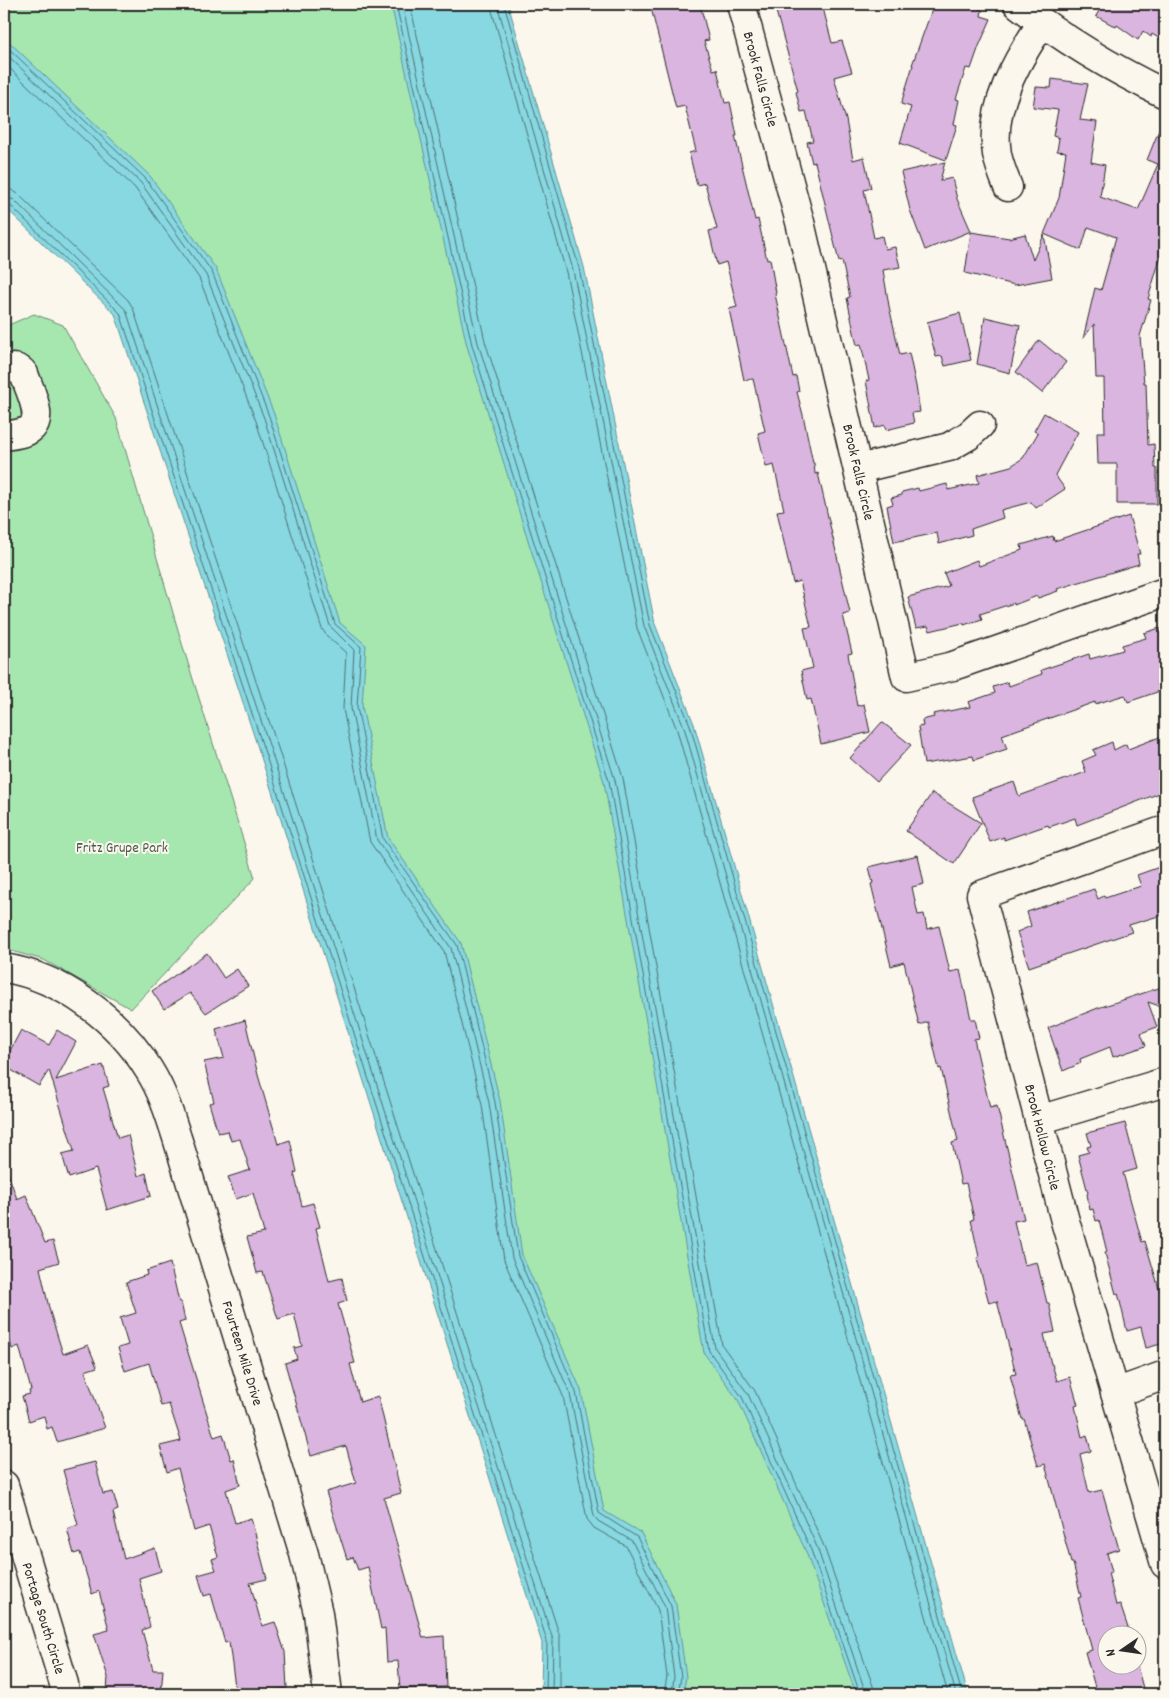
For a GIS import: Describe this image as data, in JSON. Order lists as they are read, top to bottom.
{
  "streets": {
    "street": [
      "Brook Falls Circle",
      "Brook Hollow Circle",
      "Fourteen Mile Drive",
      "Portage South Circle"
    ]
  },
  "parks": ["Fritz Grupe Park"],
  "north": "left"
}
